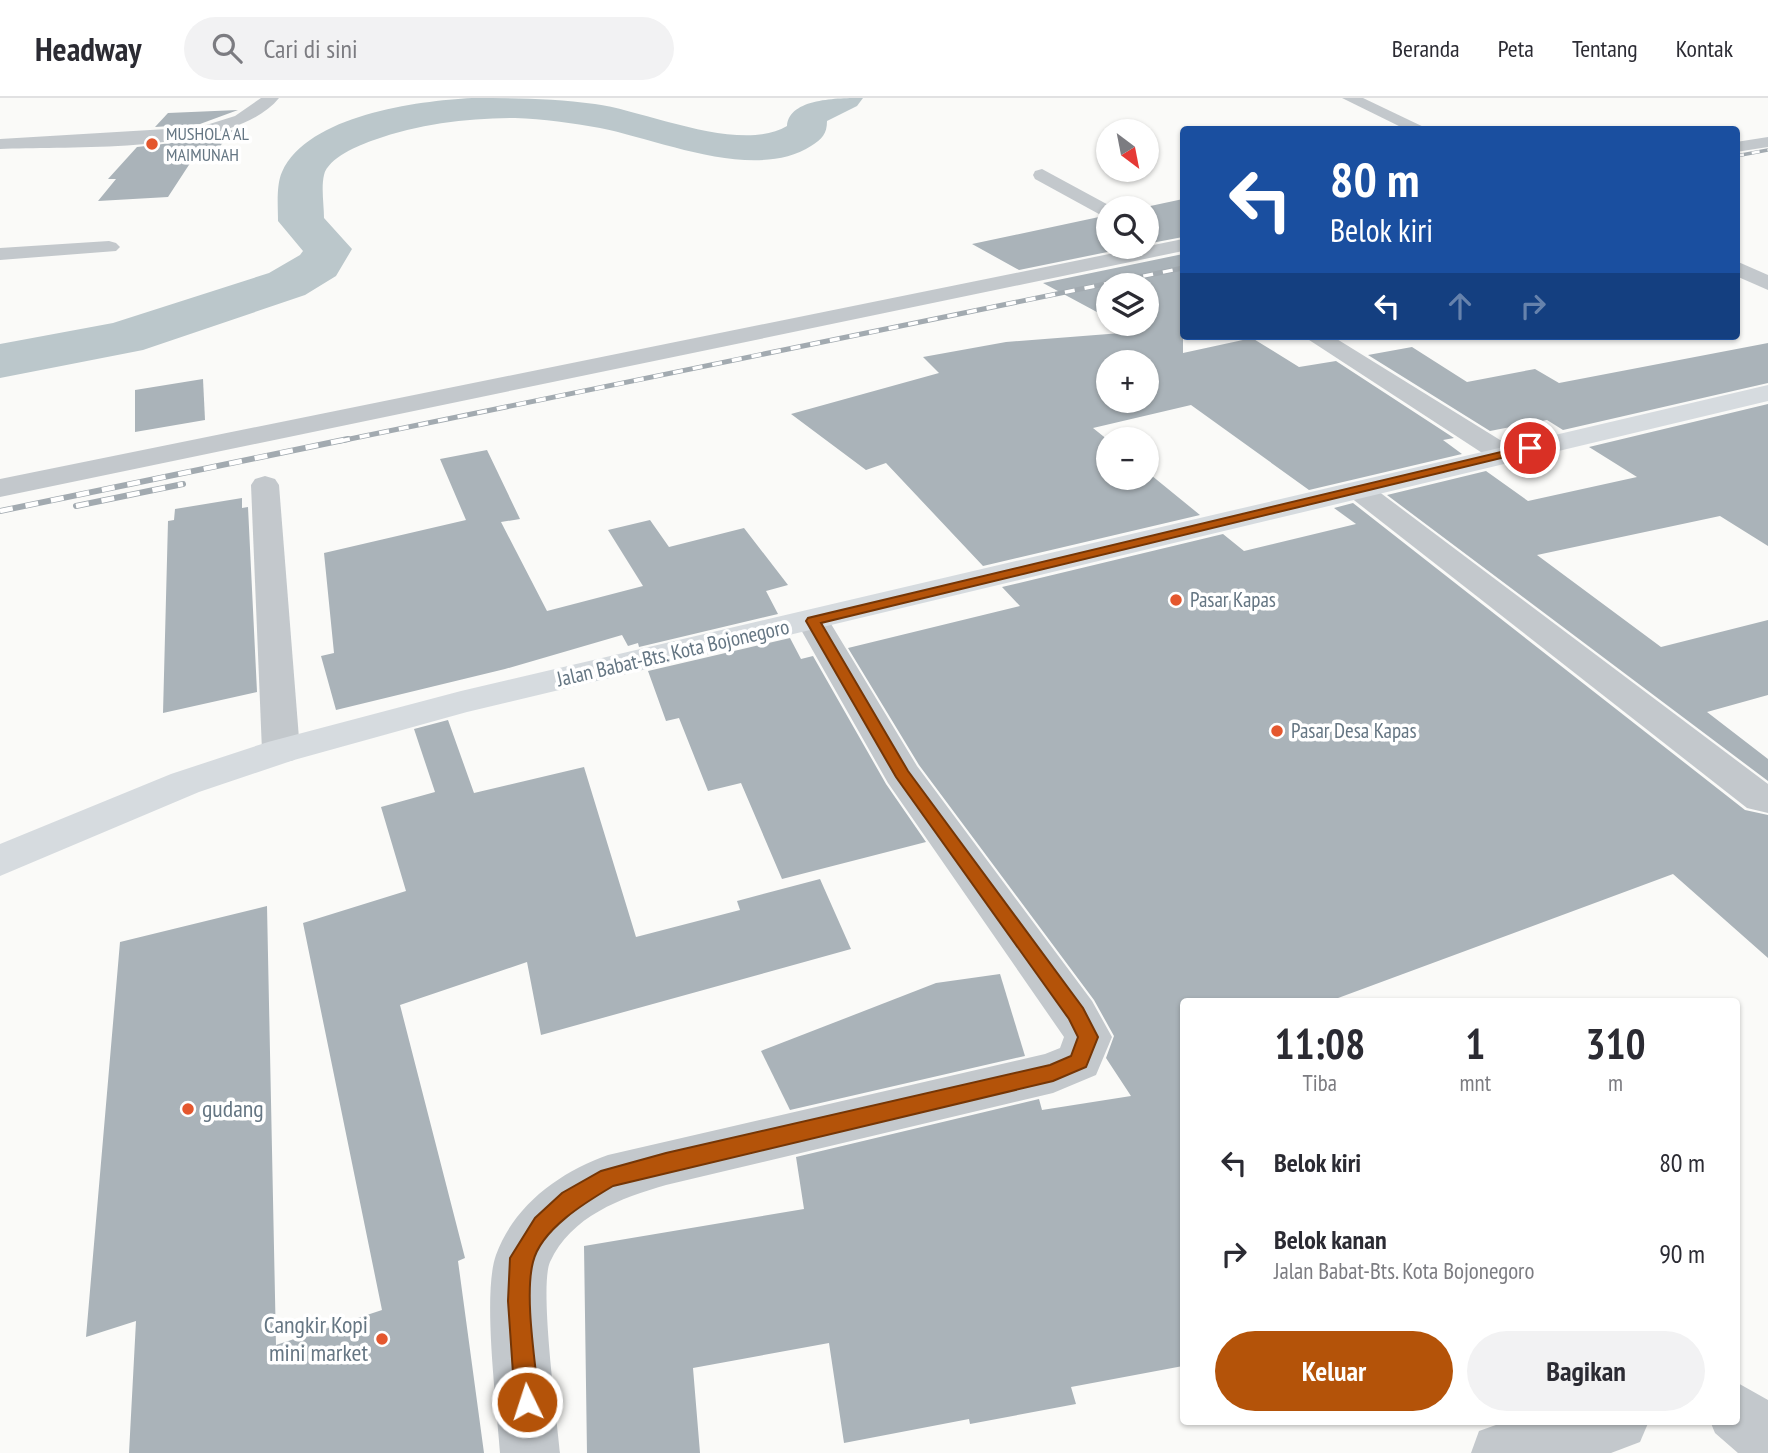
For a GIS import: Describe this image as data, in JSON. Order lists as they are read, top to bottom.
{
  "streets": {
    "highway": ["Jalan Babat-Bts. Kota Bojonegoro"]
  },
  "places": [
    "MUSHOLA AL MAIMUNAH",
    "Pasar Kapas",
    "Pasar Desa Kapas",
    "gudang",
    "Cangkir Kopi mini market"
  ],
  "north": "bottom right",
  "page": {
    "header": "Headway",
    "search": "Cari di sini",
    "nav": [
      "Beranda",
      "Peta",
      "Tentang",
      "Kontak"
    ],
    "map_buttons": ["+", "−"],
    "turn": ["80 m", "Belok kiri"],
    "eta": [
      "11:08",
      "Tiba",
      "1",
      "mnt",
      "310",
      "m"
    ],
    "list": [
      {
        "name": "Belok kiri",
        "value": "80 m"
      },
      {
        "name": "Belok kanan",
        "note": "Jalan Babat-Bts. Kota Bojonegoro",
        "value": "90 m"
      }
    ],
    "buttons": ["Keluar", "Bagikan"]
  }
}
